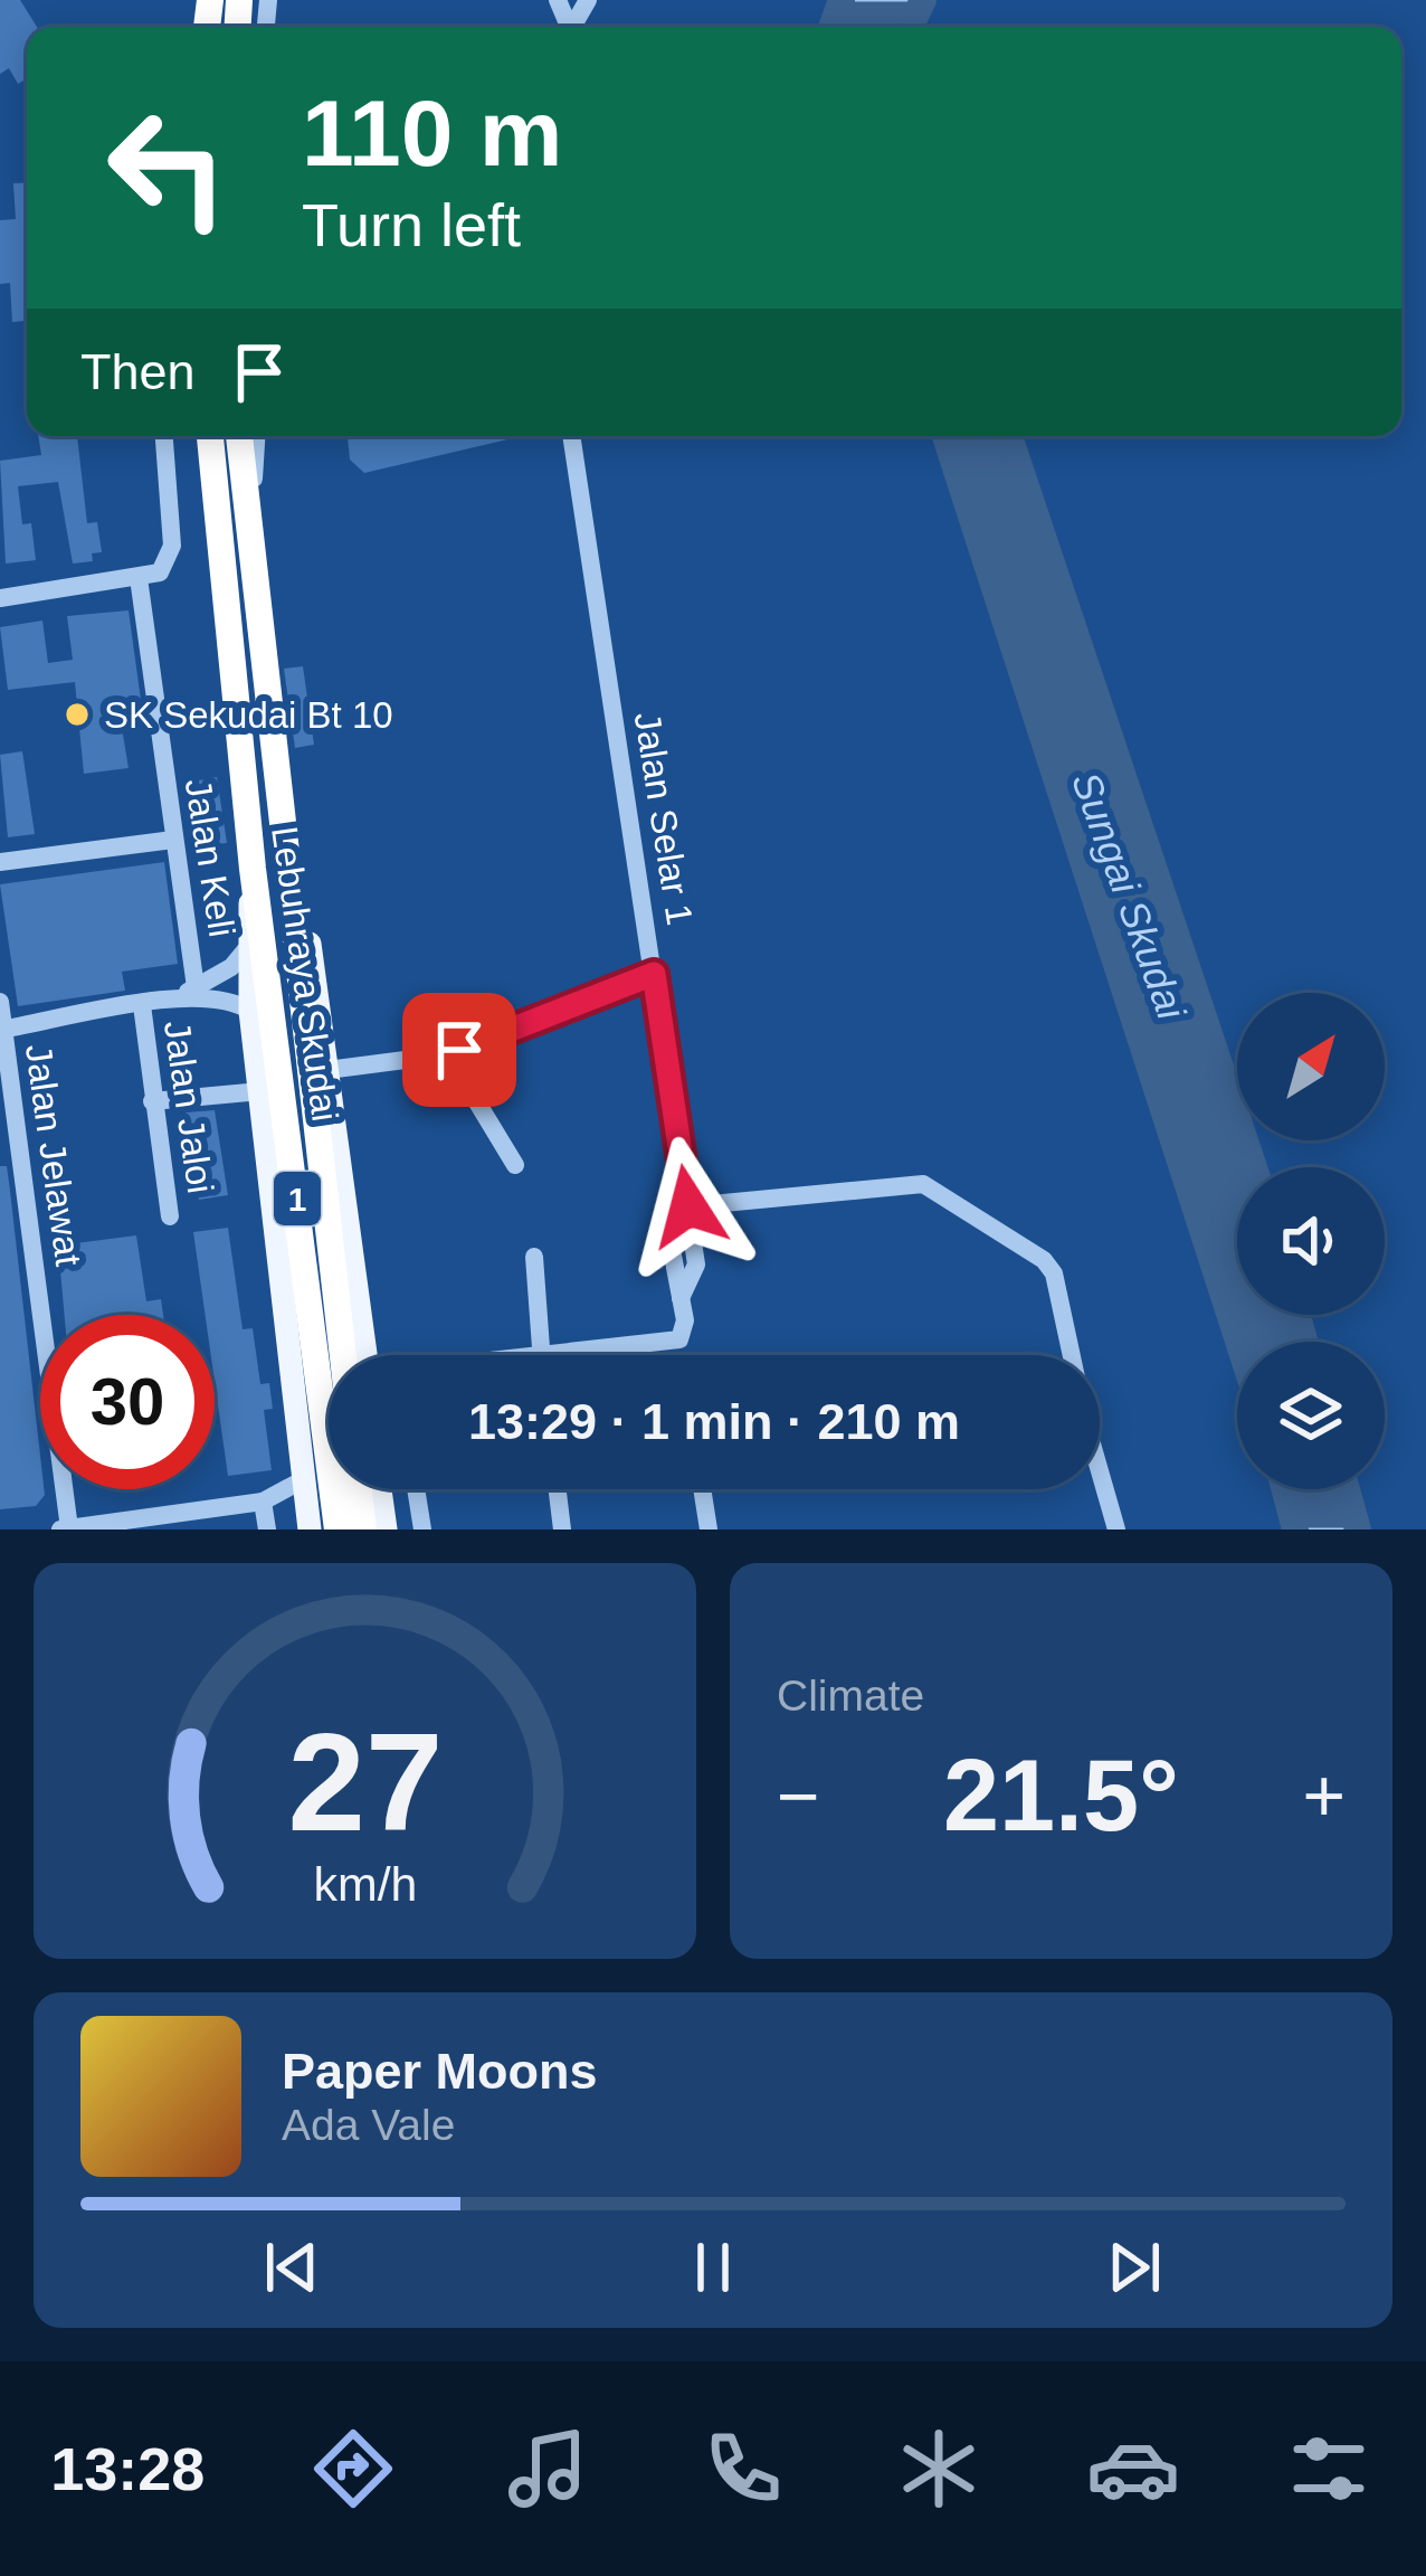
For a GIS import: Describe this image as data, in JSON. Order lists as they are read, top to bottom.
{
  "streets": {
    "highway": ["Lebuhraya Skudai", "1"],
    "street": [
      "Jalan Selar 1",
      "Jalan Keli",
      "Jalan Jaloi",
      "Jalan Jelawat"
    ]
  },
  "water": ["Sungai Skudai"],
  "places": ["SK Sekudai Bt 10"],
  "north": "top right",
  "page": {
    "turn": ["110 m", "Turn left"],
    "then": "Then",
    "limit": "30",
    "trip": "13:29 · 1 min · 210 m",
    "tile": "Climate",
    "heat": ["−", "21.5°", "+"],
    "song": ["Paper Moons", "Ada Vale"],
    "tabs": "13:28",
    "gauge": ["27", "km/h"]
  }
}
